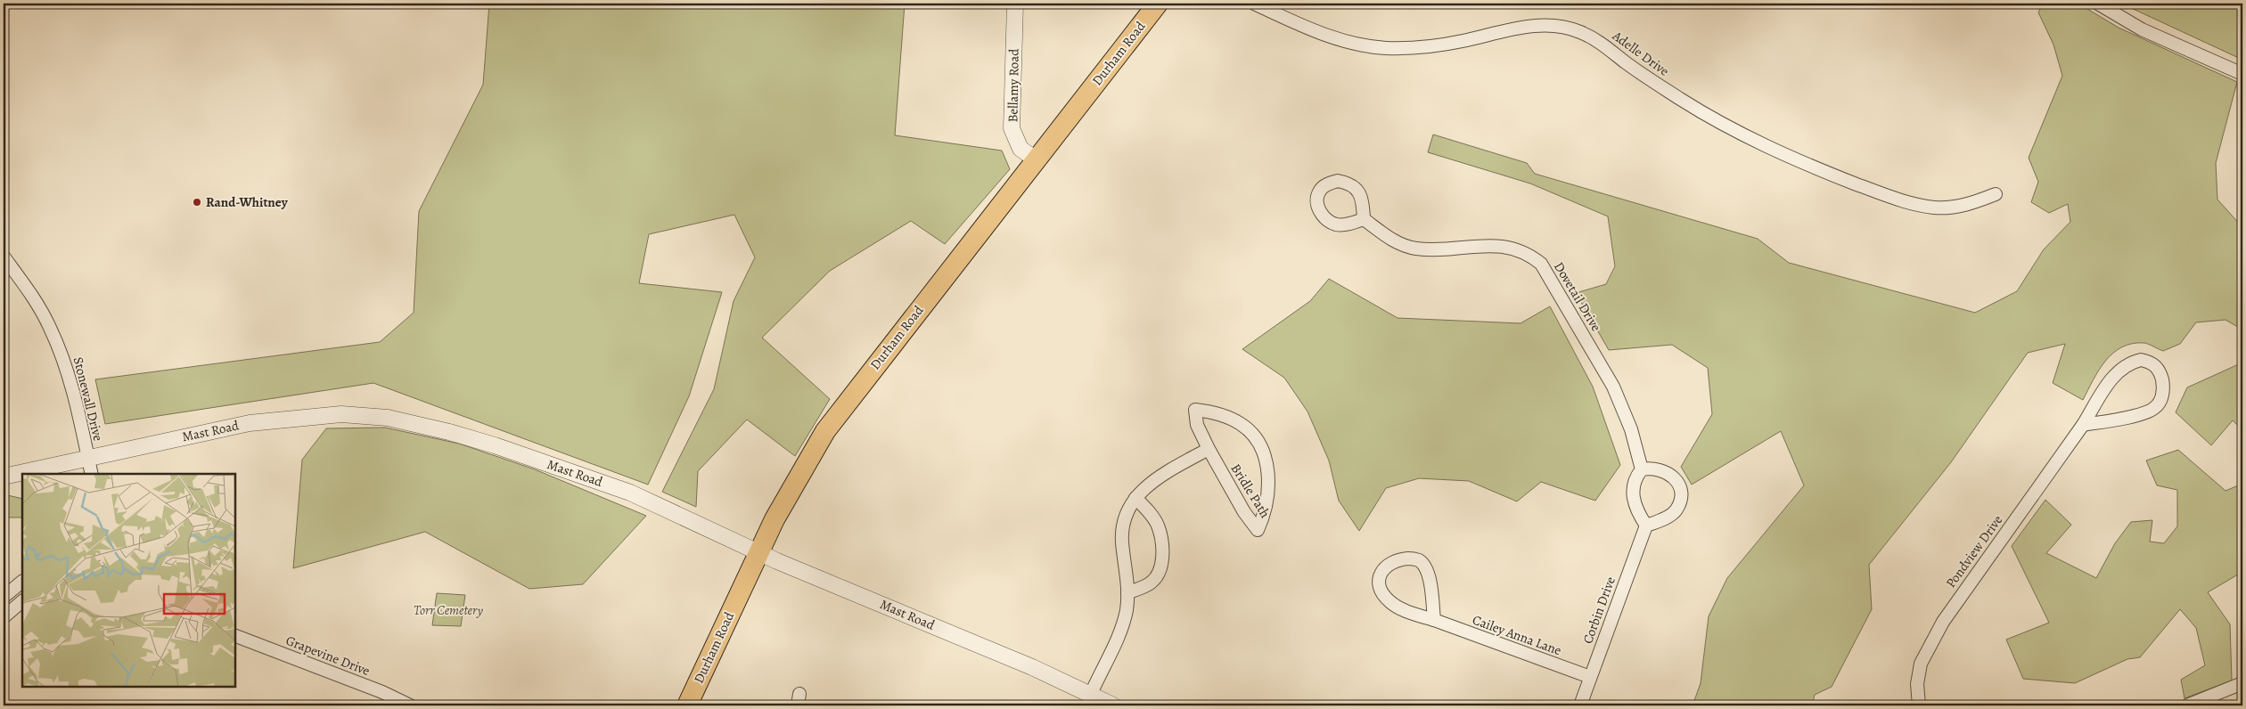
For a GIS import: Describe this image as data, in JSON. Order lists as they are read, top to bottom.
{
  "streets": {
    "main road": ["Durham Road"],
    "street": [
      "Adelle Drive",
      "Bellamy Road",
      "Dovetail Drive",
      "Stonewall Drive",
      "Mast Road",
      "Bridle Path",
      "Pondview Drive",
      "Corbin Drive",
      "Cailey Anna Lane",
      "Grapevine Drive"
    ]
  },
  "crossings": [
    ["Durham Road", "Bellamy Road"],
    ["Durham Road", "Mast Road"],
    ["Dovetail Drive", "Corbin Drive"],
    ["Stonewall Drive", "Mast Road"],
    ["Corbin Drive", "Cailey Anna Lane"]
  ],
  "parks": ["Torr Cemetery"],
  "places": ["Rand-Whitney"]
}
